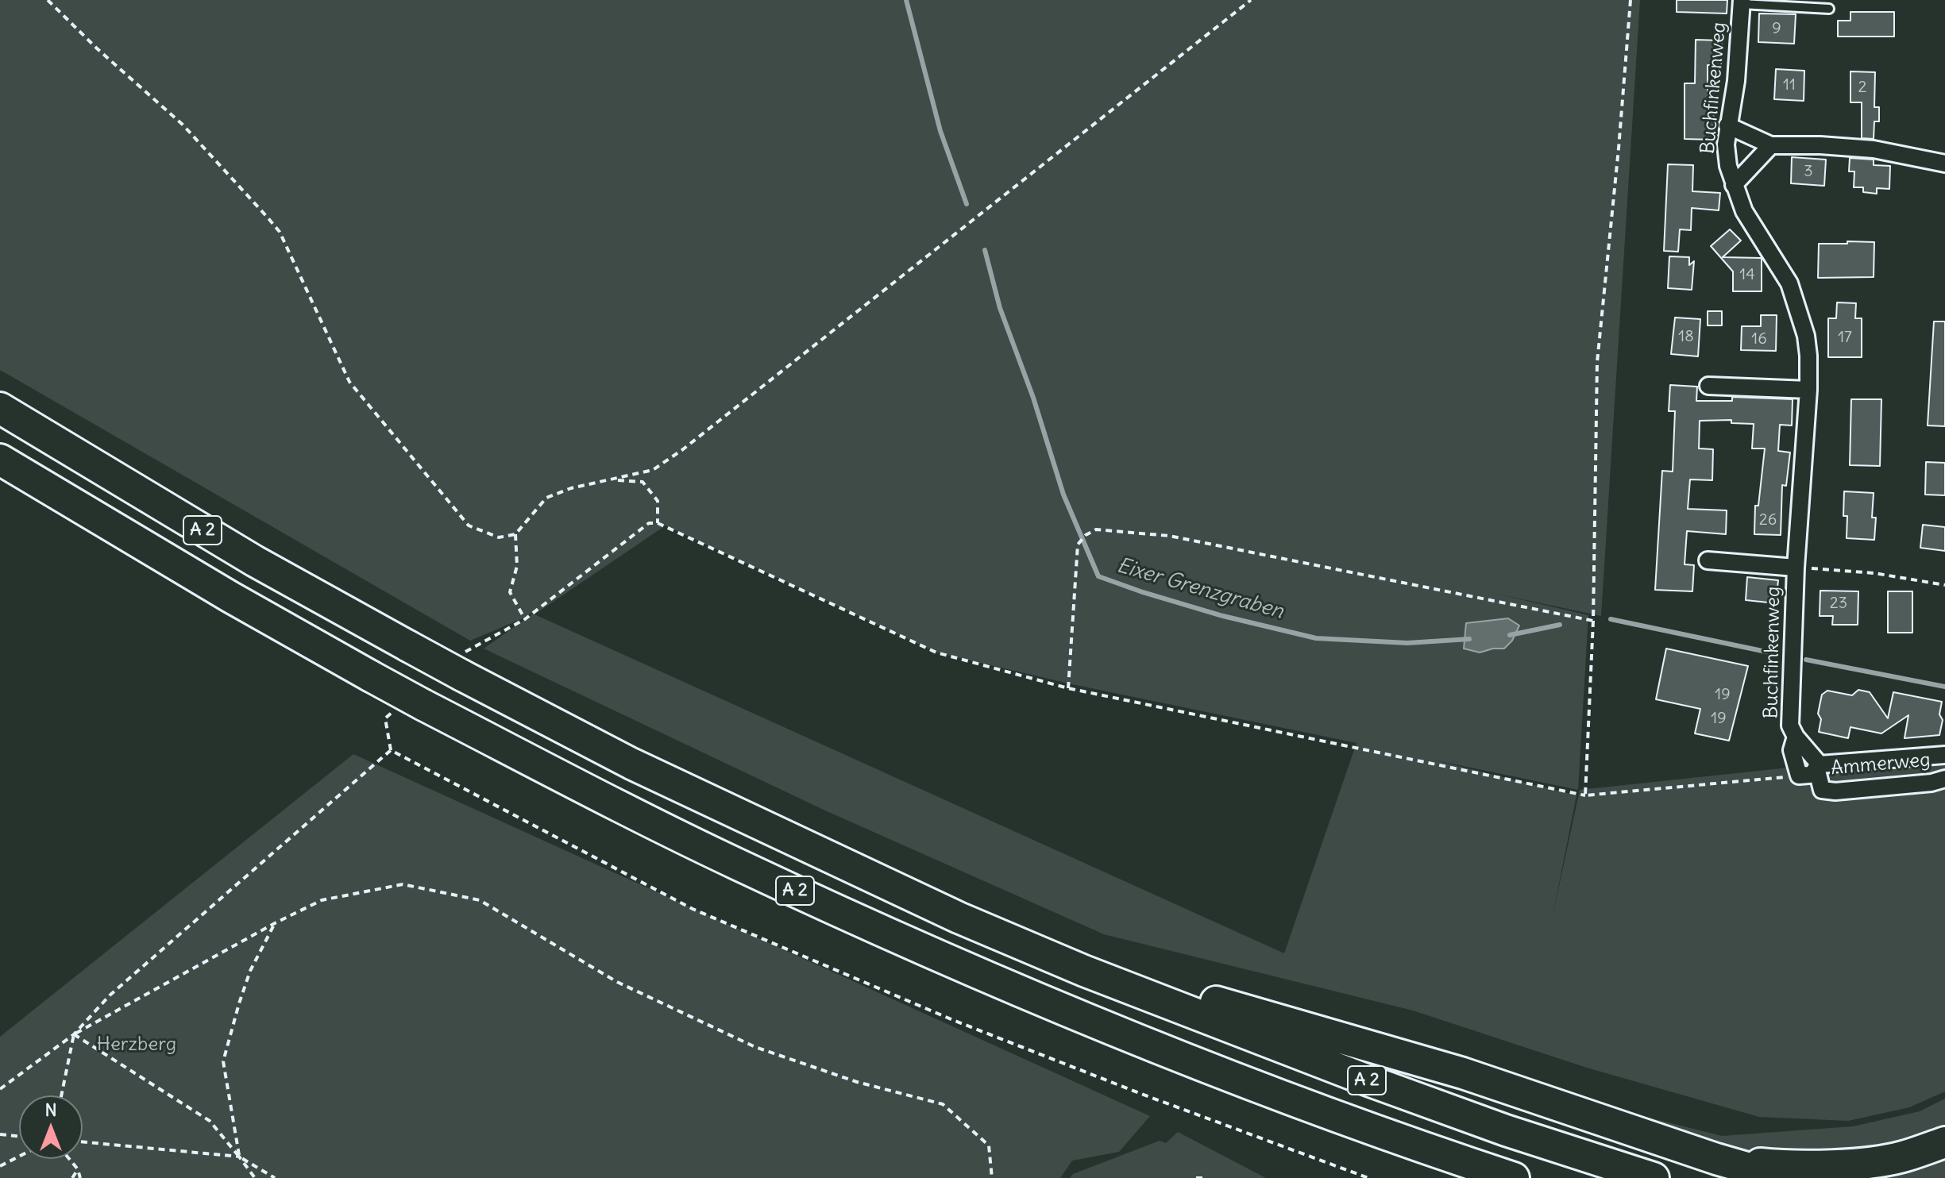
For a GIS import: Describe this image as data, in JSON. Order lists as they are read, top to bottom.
{
  "streets": {
    "highway": ["A 2"],
    "street": ["Buchfinkenweg", "Ammerweg"]
  },
  "crossings": [
    ["Buchfinkenweg", "Ammerweg"]
  ],
  "water": ["Eixer Grenzgraben"],
  "parks": ["Herzberg"],
  "house_numbers": [
    "9",
    "11",
    "2",
    "3",
    "14",
    "18",
    "17",
    "16",
    "26",
    "23",
    "19",
    "19"
  ],
  "north": "top"
}
